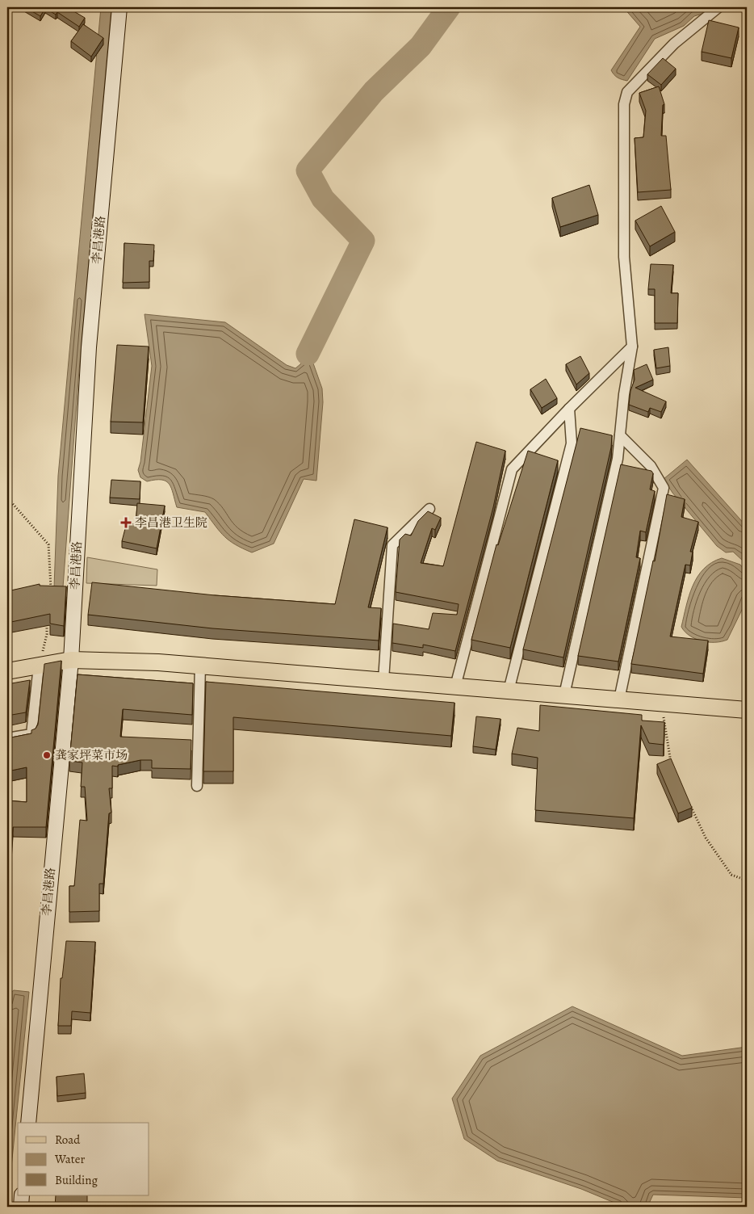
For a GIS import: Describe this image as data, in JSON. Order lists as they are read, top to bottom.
{
  "streets": {
    "street": ["李昌港路"]
  },
  "places": {
    "health": ["李昌港卫生院"],
    "other": ["龚家坪菜市场"]
  },
  "legend": ["Road", "Water", "Building"]
}
